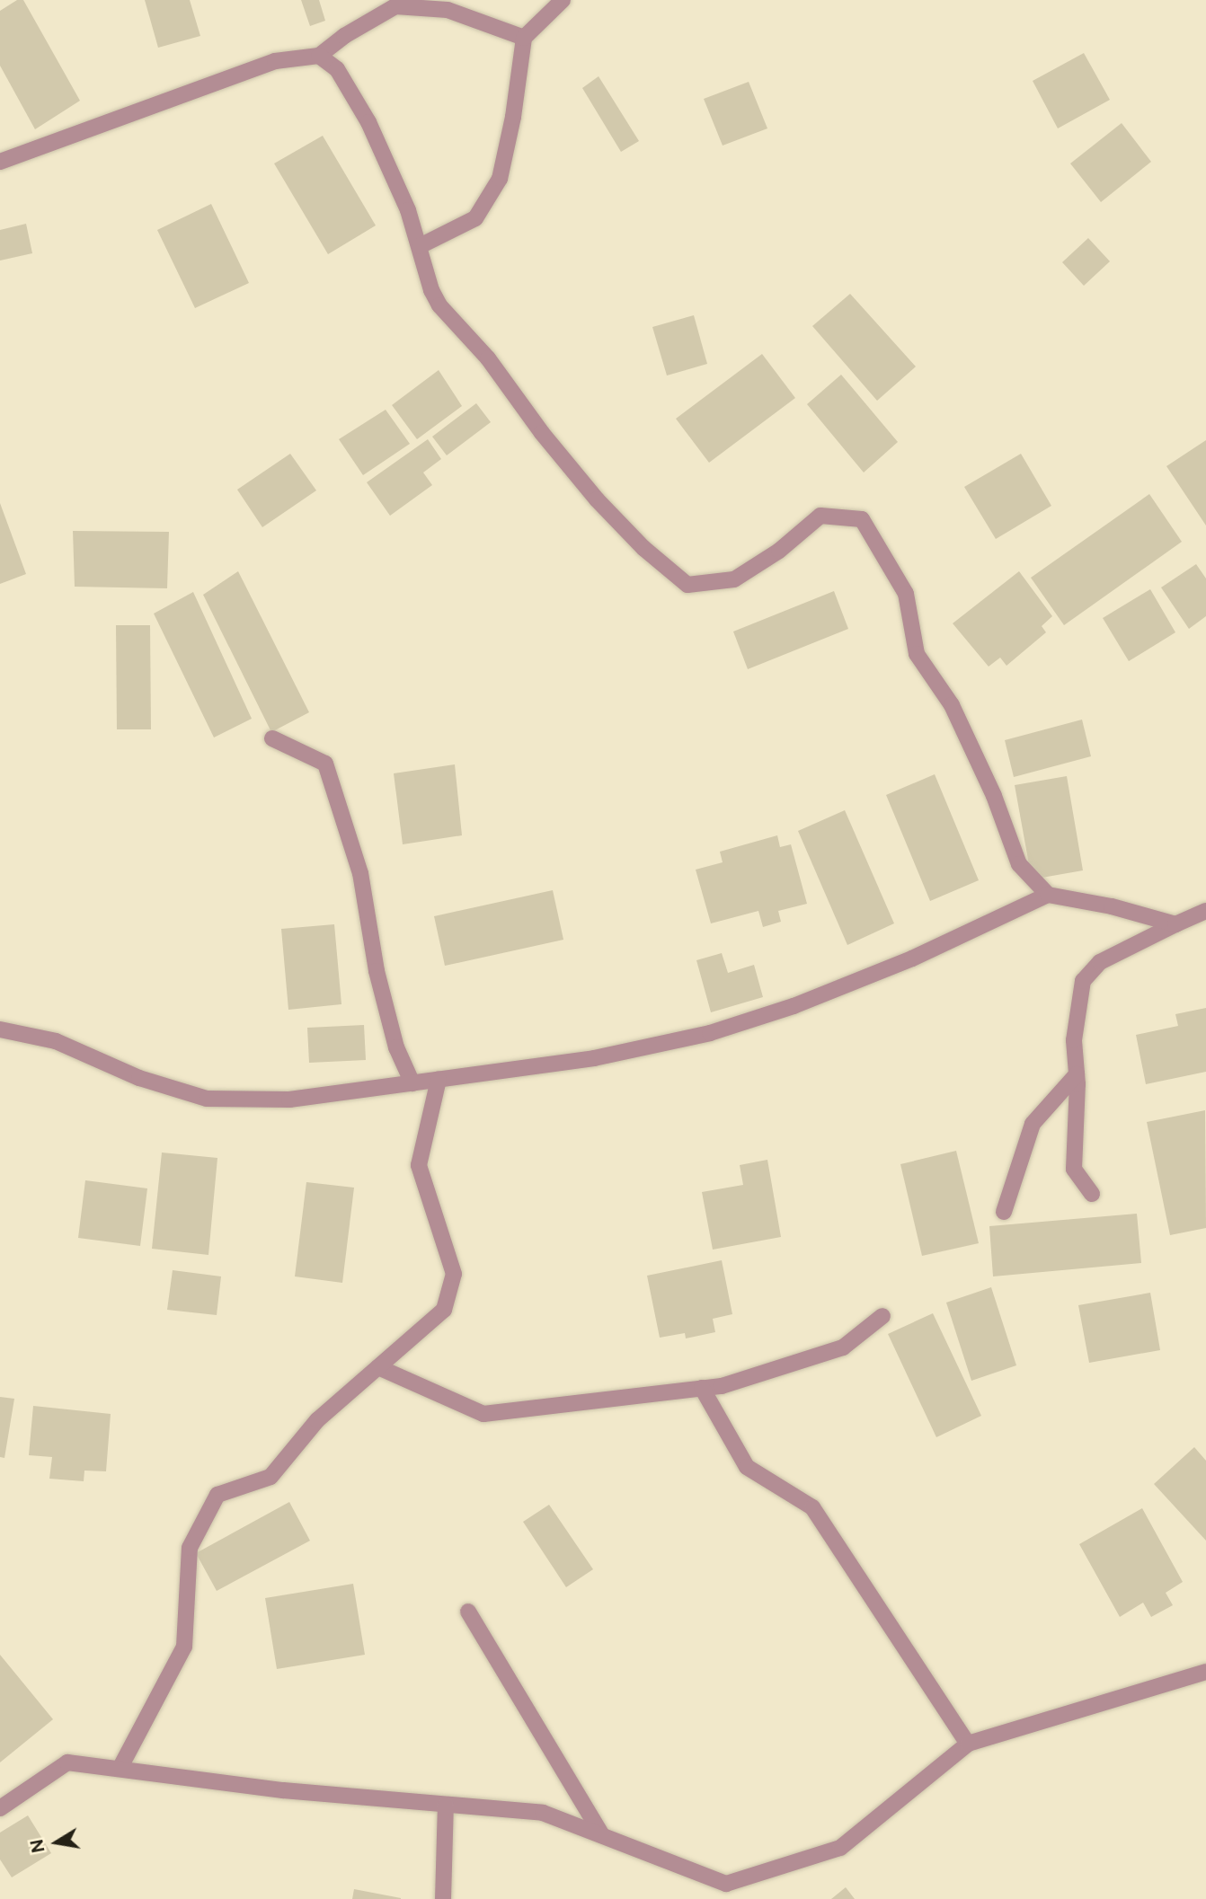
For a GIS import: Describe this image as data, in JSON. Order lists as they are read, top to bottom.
{
  "north": "left"
}
